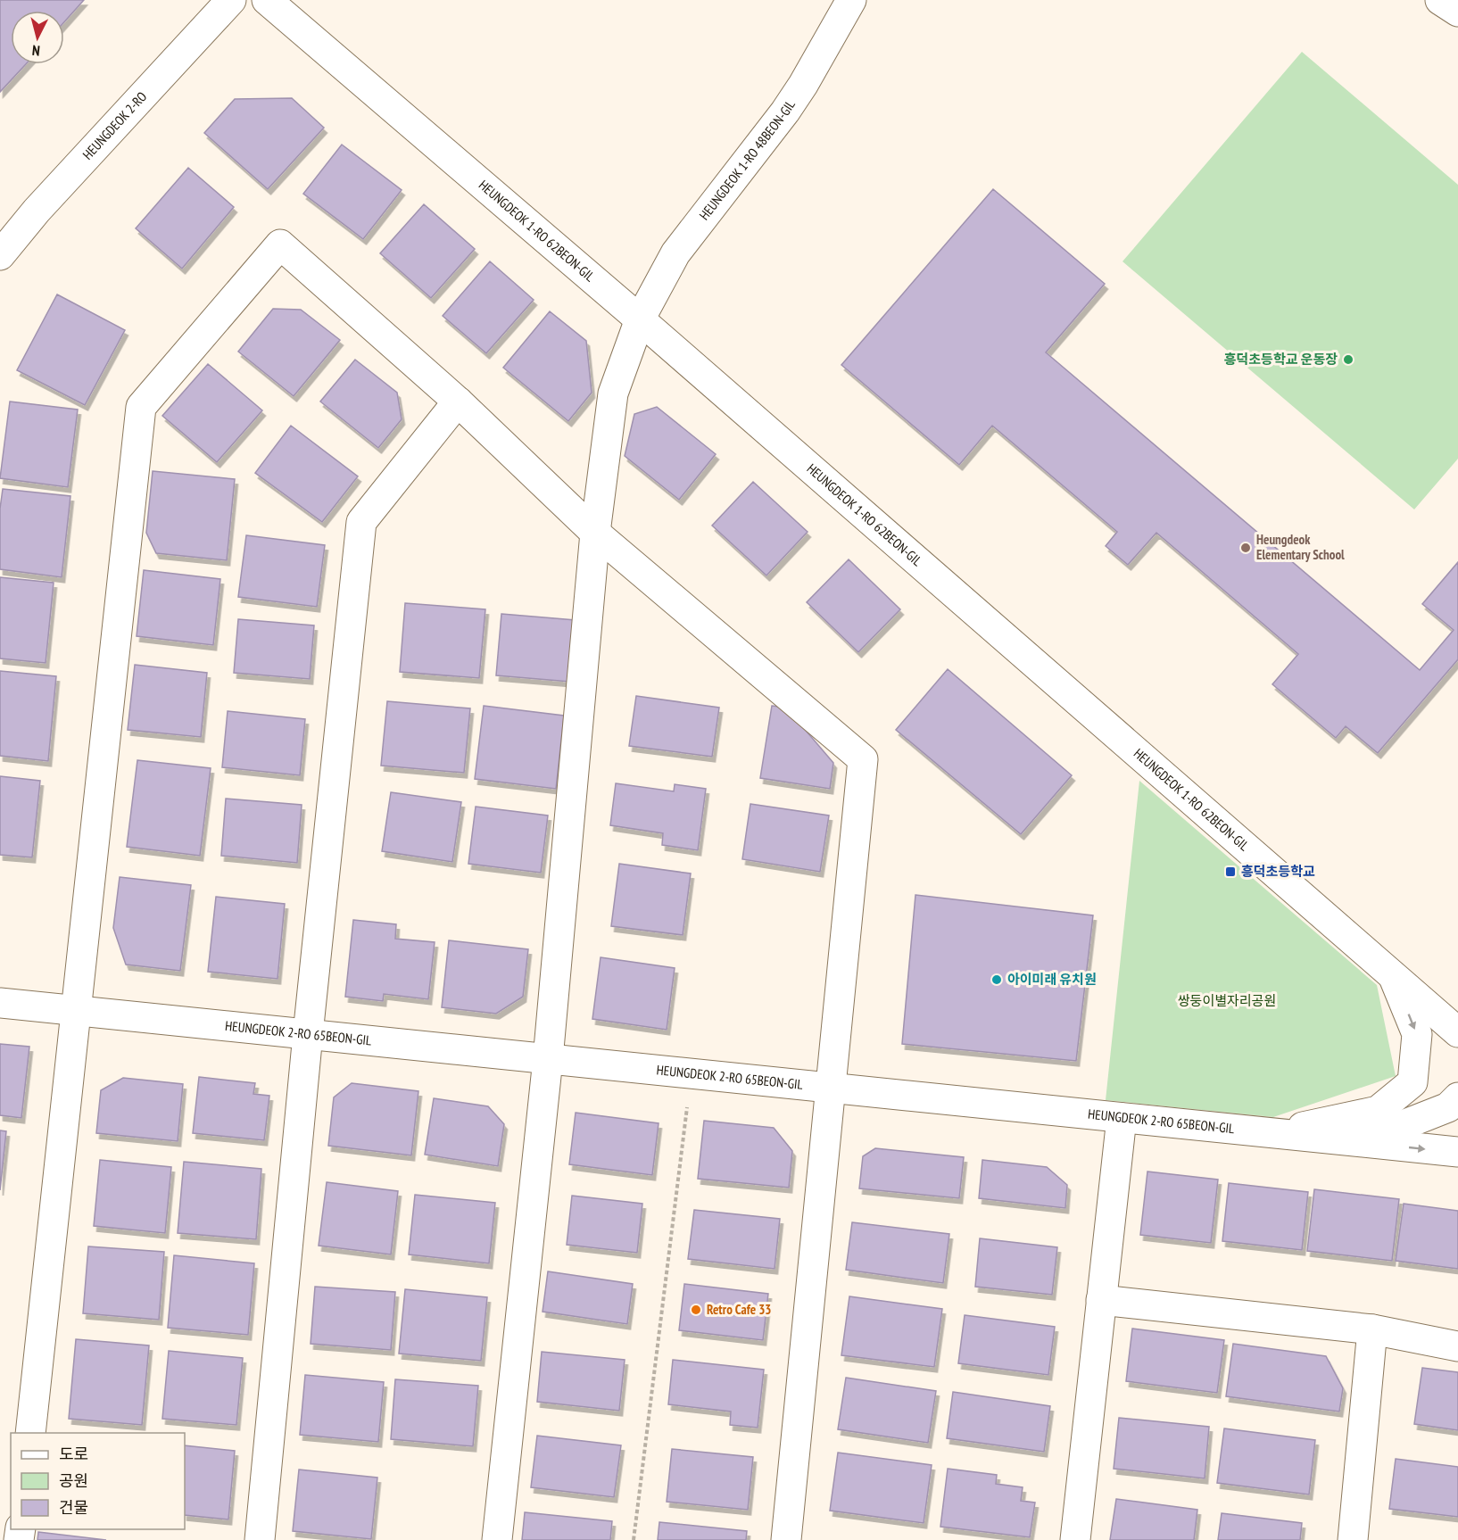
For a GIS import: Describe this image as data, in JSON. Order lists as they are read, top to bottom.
{
  "streets": {
    "street": [
      "HEUNGDEOK 2-RO",
      "HEUNGDEOK 1-RO 48BEON-GIL",
      "HEUNGDEOK 1-RO 62BEON-GIL",
      "HEUNGDEOK 2-RO 65BEON-GIL"
    ]
  },
  "crossings": [
    ["HEUNGDEOK 1-RO 48BEON-GIL", "HEUNGDEOK 1-RO 62BEON-GIL"],
    ["HEUNGDEOK 1-RO 48BEON-GIL", "HEUNGDEOK 2-RO 65BEON-GIL"]
  ],
  "parks": ["쌍둥이별자리공원"],
  "places": {
    "other": [
      "흥덕초등학교 운동장",
      "Heungdeok Elementary School",
      "아이미래 유치원",
      "Retro Cafe 33"
    ],
    "transit": ["흥덕초등학교"]
  },
  "legend": ["도로", "공원", "건물"],
  "north": "bottom"
}
